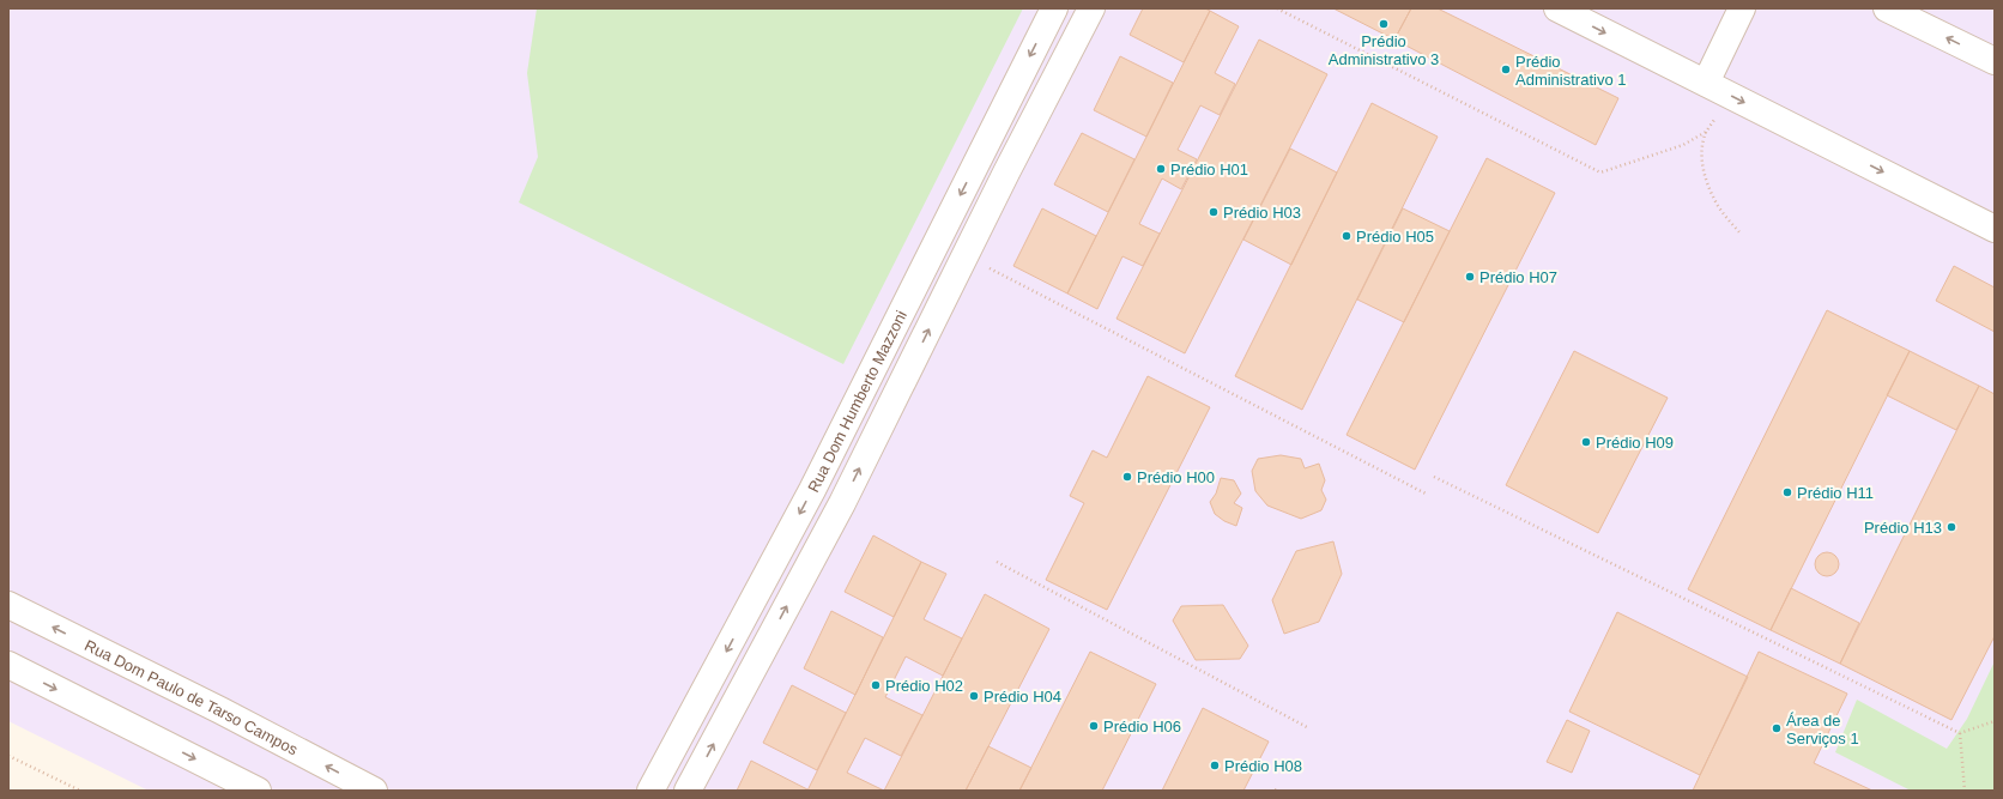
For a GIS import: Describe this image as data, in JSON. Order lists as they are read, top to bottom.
{
  "streets": {
    "street": ["Rua Dom Humberto Mazzoni", "Rua Dom Paulo de Tarso Campos"]
  },
  "places": [
    "Prédio Administrativo 3",
    "Prédio Administrativo 1",
    "Prédio H01",
    "Prédio H03",
    "Prédio H05",
    "Prédio H07",
    "Prédio H09",
    "Prédio H00",
    "Prédio H11",
    "Prédio H13",
    "Prédio H02",
    "Prédio H04",
    "Prédio H06",
    "Área de Serviços 1",
    "Prédio H08"
  ]
}
